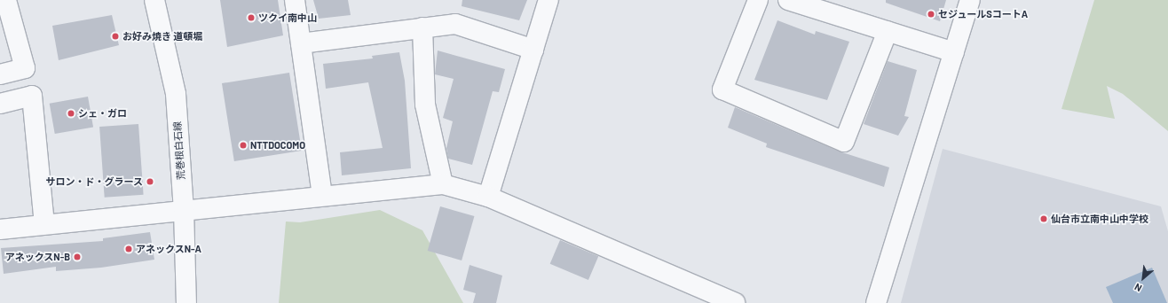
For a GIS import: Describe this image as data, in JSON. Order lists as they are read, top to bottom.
{
  "streets": {
    "street": ["荒巻根白石線"]
  },
  "places": [
    "セジュールSコートA",
    "ツクイ南中山",
    "お好み焼き 道頓堀",
    "シェ・ガロ",
    "NTTDOCOMO",
    "サロン・ド・グラース",
    "仙台市立南中山中学校",
    "アネックスN-A",
    "アネックスN-B"
  ],
  "north": "bottom left"
}
